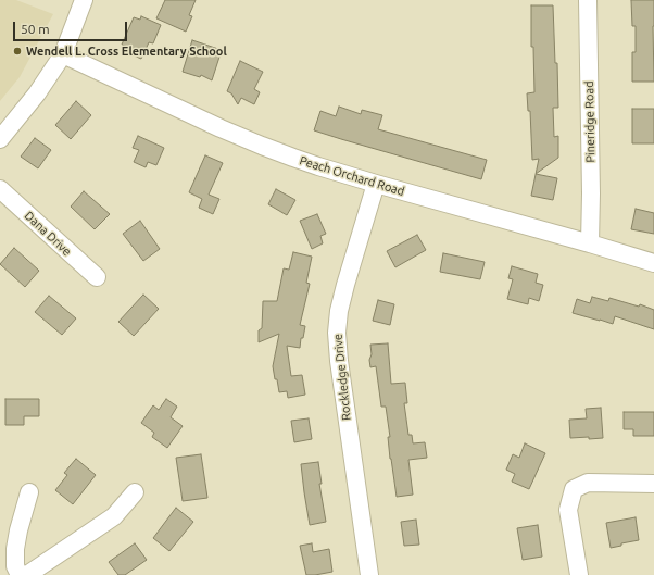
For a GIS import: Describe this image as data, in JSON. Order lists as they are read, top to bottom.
{
  "streets": {
    "street": [
      "Pineridge Road",
      "Peach Orchard Road",
      "Dana Drive",
      "Rockledge Drive"
    ]
  },
  "crossings": [
    ["Pineridge Road", "Peach Orchard Road"],
    ["Peach Orchard Road", "Rockledge Drive"]
  ],
  "places": ["Wendell L. Cross Elementary School"],
  "scale_bar": "50 m"
}
